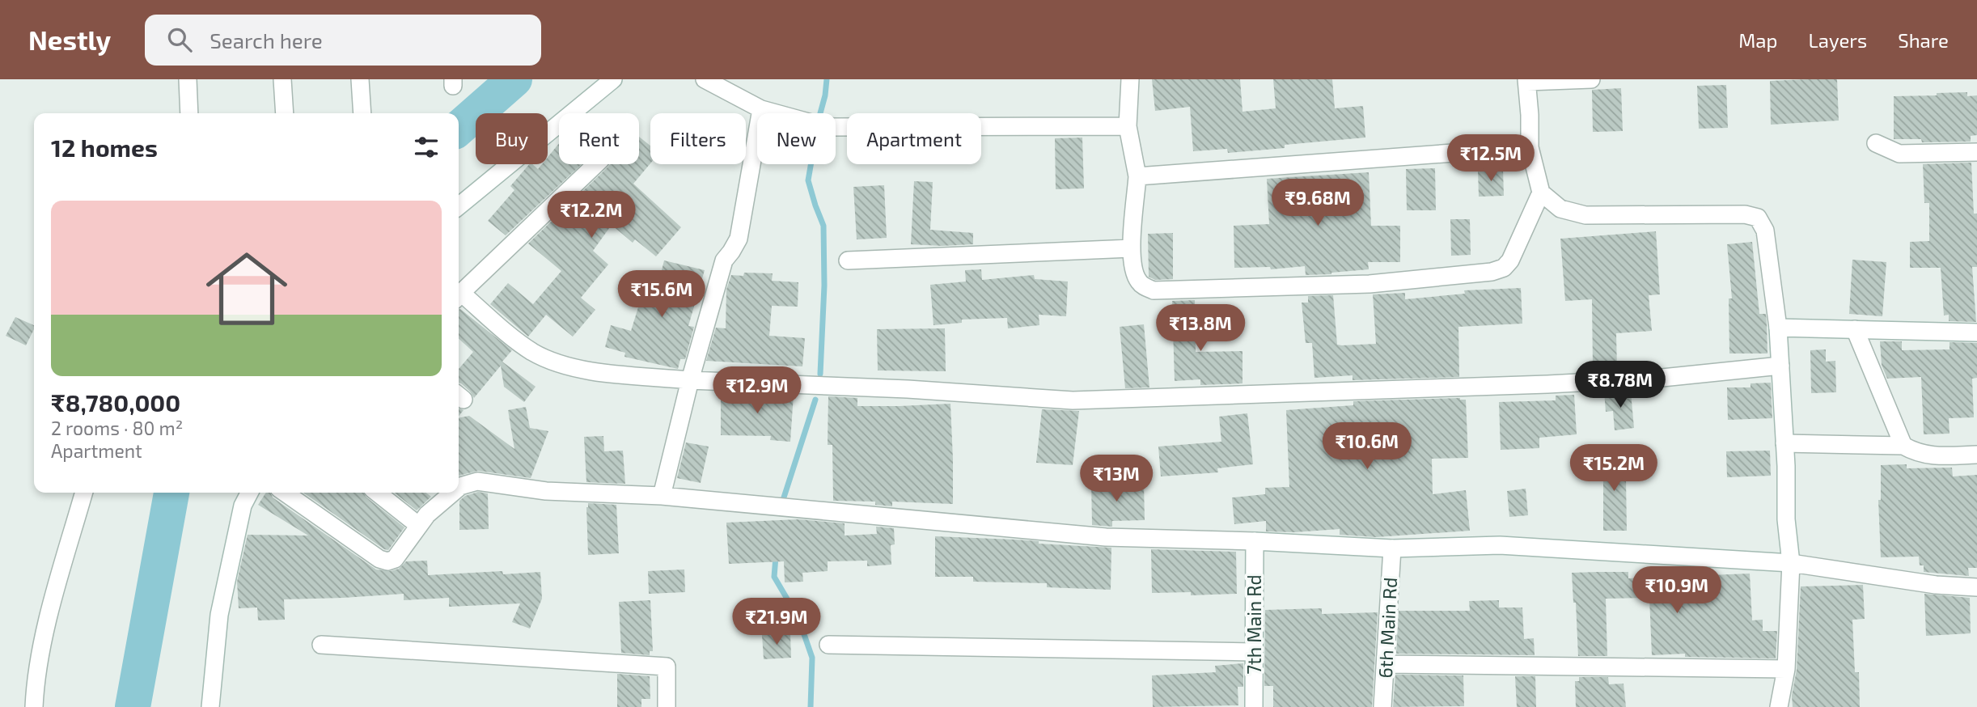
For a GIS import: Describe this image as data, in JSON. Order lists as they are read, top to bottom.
{
  "streets": {
    "street": ["7th Main Rd", "6th Main Rd"]
  },
  "page": {
    "header": "Nestly",
    "search": "Search here",
    "nav": ["Map", "Layers", "Share"],
    "chip": [
      "Buy",
      "Rent",
      "Filters",
      "New",
      "Apartment"
    ],
    "heading": "12 homes",
    "price": [
      "₹12.5M",
      "₹9.68M",
      "₹12.2M",
      "₹15.6M",
      "₹13.8M",
      "₹8.78M",
      "₹12.9M",
      "₹10.6M",
      "₹15.2M",
      "₹13M",
      "₹10.9M",
      "₹21.9M"
    ],
    "list": [
      {
        "name": "₹8,780,000",
        "note": "2 rooms · 80 m² · Apartment"
      }
    ]
  }
}
